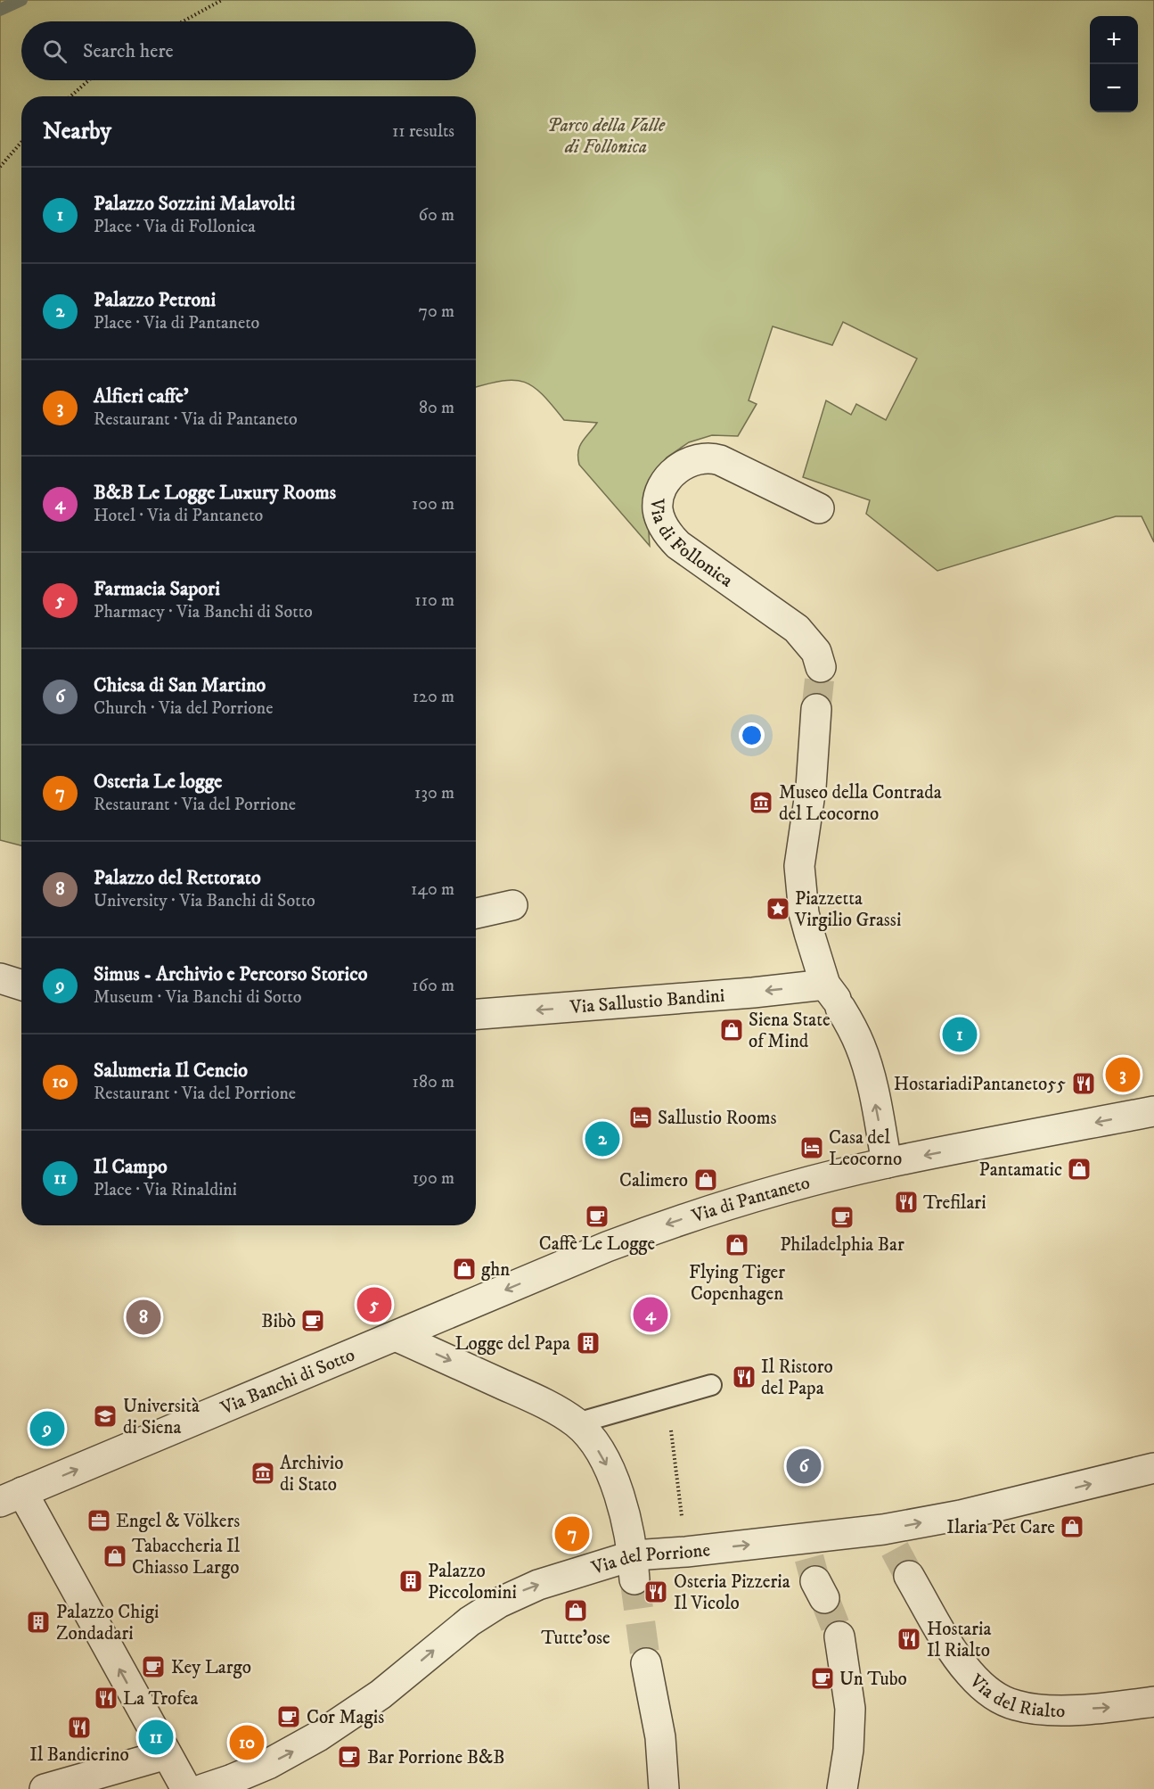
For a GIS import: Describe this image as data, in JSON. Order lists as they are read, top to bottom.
{
  "streets": {
    "street": [
      "Via di Follonica",
      "Via Sallustio Bandini",
      "Via di Pantaneto",
      "Via Banchi di Sotto",
      "Via del Porrione",
      "Via del Rialto"
    ]
  },
  "crossings": [
    ["Via di Pantaneto", "Via Banchi di Sotto"]
  ],
  "one_way": [
    "Via Sallustio Bandini",
    "Via di Pantaneto",
    "Via Banchi di Sotto",
    "Via del Porrione",
    "Via del Rialto"
  ],
  "parks": ["Parco della Valle di Follonica"],
  "places": {
    "museum": ["Museo della Contrada del Leocorno", "Archivio di Stato"],
    "place": ["Piazzetta Virgilio Grassi"],
    "shop": [
      "Siena State of Mind",
      "Pantamatic",
      "Calimero",
      "Flying Tiger Copenhagen",
      "ghn",
      "Ilaria Pet Care",
      "Tabaccheria Il Chiasso Largo",
      "Tutte'ose"
    ],
    "restaurant": [
      "HostariadiPantaneto55",
      "Trefilari",
      "Il Ristoro del Papa",
      "Osteria Pizzeria Il Vicolo",
      "Hostaria Il Rialto",
      "La Trofea",
      "Il Bandierino"
    ],
    "hotel": ["Sallustio Rooms", "Casa del Leocorno"],
    "cafe": [
      "Caffè Le Logge",
      "Philadelphia Bar",
      "Bibò",
      "Key Largo",
      "Un Tubo",
      "Cor Magis",
      "Bar Porrione B&B"
    ],
    "building": ["Logge del Papa", "Palazzo Piccolomini", "Palazzo Chigi Zondadari"],
    "school or university": ["Università di Siena"],
    "office": ["Engel & Völkers"]
  },
  "page": {
    "map_buttons": ["+", "−"],
    "search": "Search here",
    "heading": ["Nearby", "11 results"],
    "list": [
      {
        "mark": "1",
        "name": "Palazzo Sozzini Malavolti",
        "note": "Place · Via di Follonica",
        "value": "60 m"
      },
      {
        "mark": "2",
        "name": "Palazzo Petroni",
        "note": "Place · Via di Pantaneto",
        "value": "70 m"
      },
      {
        "mark": "3",
        "name": "Alfieri caffe'",
        "note": "Restaurant · Via di Pantaneto",
        "value": "80 m"
      },
      {
        "mark": "4",
        "name": "B&B Le Logge Luxury Rooms",
        "note": "Hotel · Via di Pantaneto",
        "value": "100 m"
      },
      {
        "mark": "5",
        "name": "Farmacia Sapori",
        "note": "Pharmacy · Via Banchi di Sotto",
        "value": "110 m"
      },
      {
        "mark": "6",
        "name": "Chiesa di San Martino",
        "note": "Church · Via del Porrione",
        "value": "120 m"
      },
      {
        "mark": "7",
        "name": "Osteria Le logge",
        "note": "Restaurant · Via del Porrione",
        "value": "130 m"
      },
      {
        "mark": "8",
        "name": "Palazzo del Rettorato",
        "note": "University · Via Banchi di Sotto",
        "value": "140 m"
      },
      {
        "mark": "9",
        "name": "Simus - Archivio e Percorso Storico",
        "note": "Museum · Via Banchi di Sotto",
        "value": "160 m"
      },
      {
        "mark": "10",
        "name": "Salumeria Il Cencio",
        "note": "Restaurant · Via del Porrione",
        "value": "180 m"
      },
      {
        "mark": "11",
        "name": "Il Campo",
        "note": "Place · Via Rinaldini",
        "value": "190 m"
      }
    ],
    "pins": [
      "1",
      "3",
      "2",
      "5",
      "4",
      "8",
      "9",
      "6",
      "7",
      "11",
      "10"
    ]
  }
}
